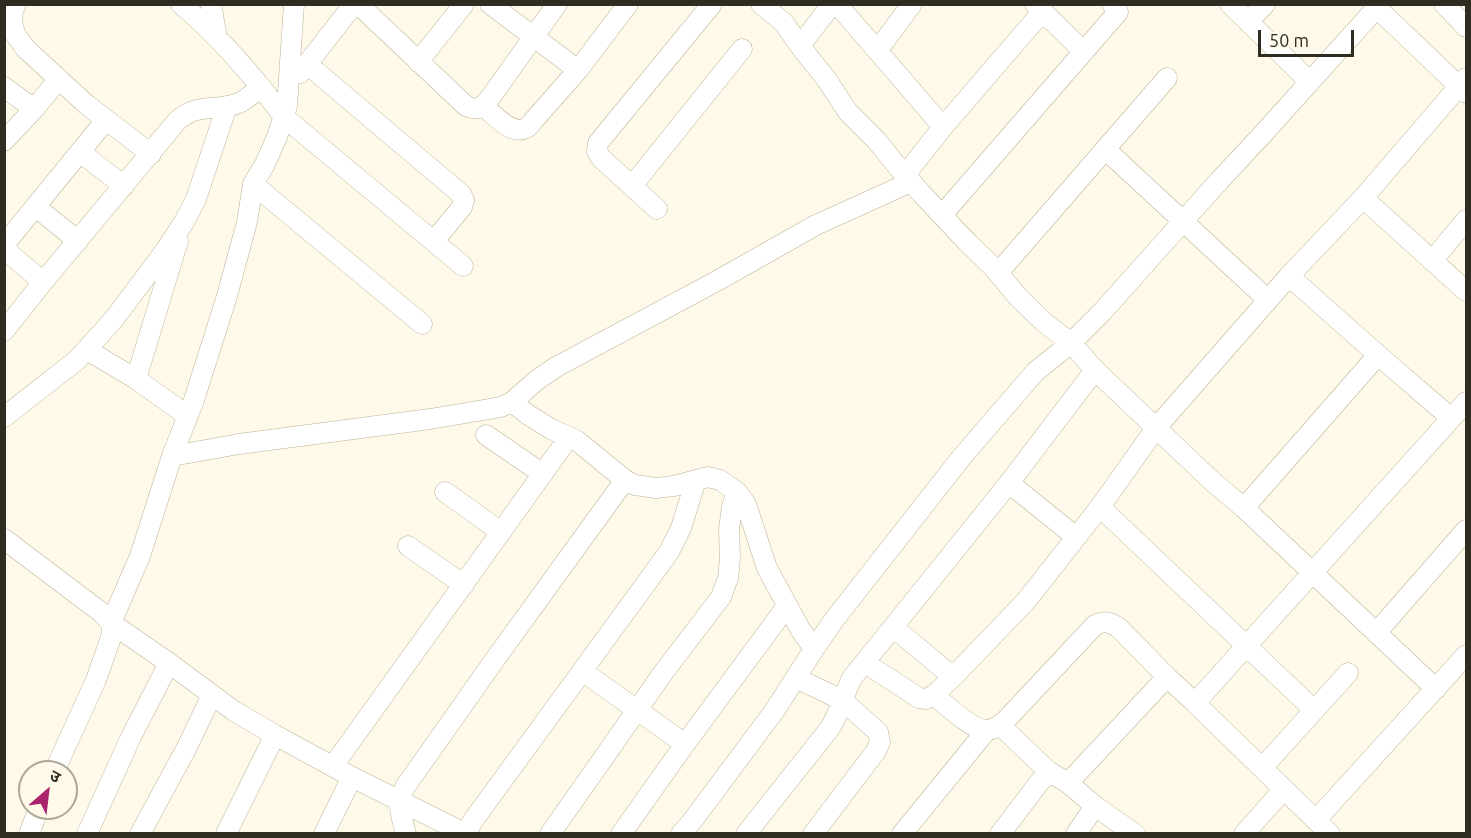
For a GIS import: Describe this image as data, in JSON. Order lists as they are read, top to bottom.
{
  "scale_bar": "50 m",
  "north": "top right"
}
